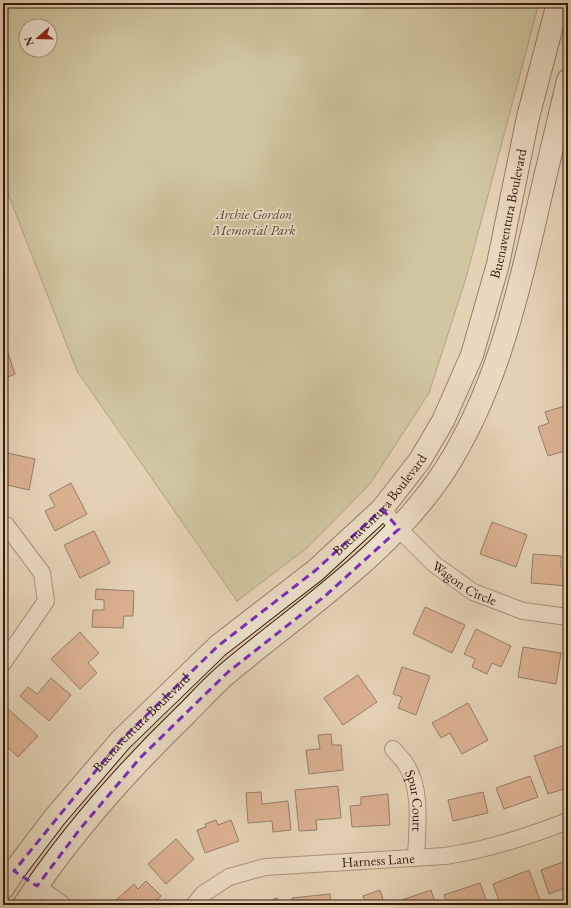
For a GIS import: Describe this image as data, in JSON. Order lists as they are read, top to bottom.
{
  "streets": {
    "main road": ["Buenaventura Boulevard"],
    "street": ["Wagon Circle", "Spur Court", "Harness Lane"]
  },
  "crossings": [
    ["Buenaventura Boulevard", "Wagon Circle"],
    ["Spur Court", "Harness Lane"]
  ],
  "parks": ["Archie Gordon Memorial Park"],
  "north": "left"
}
